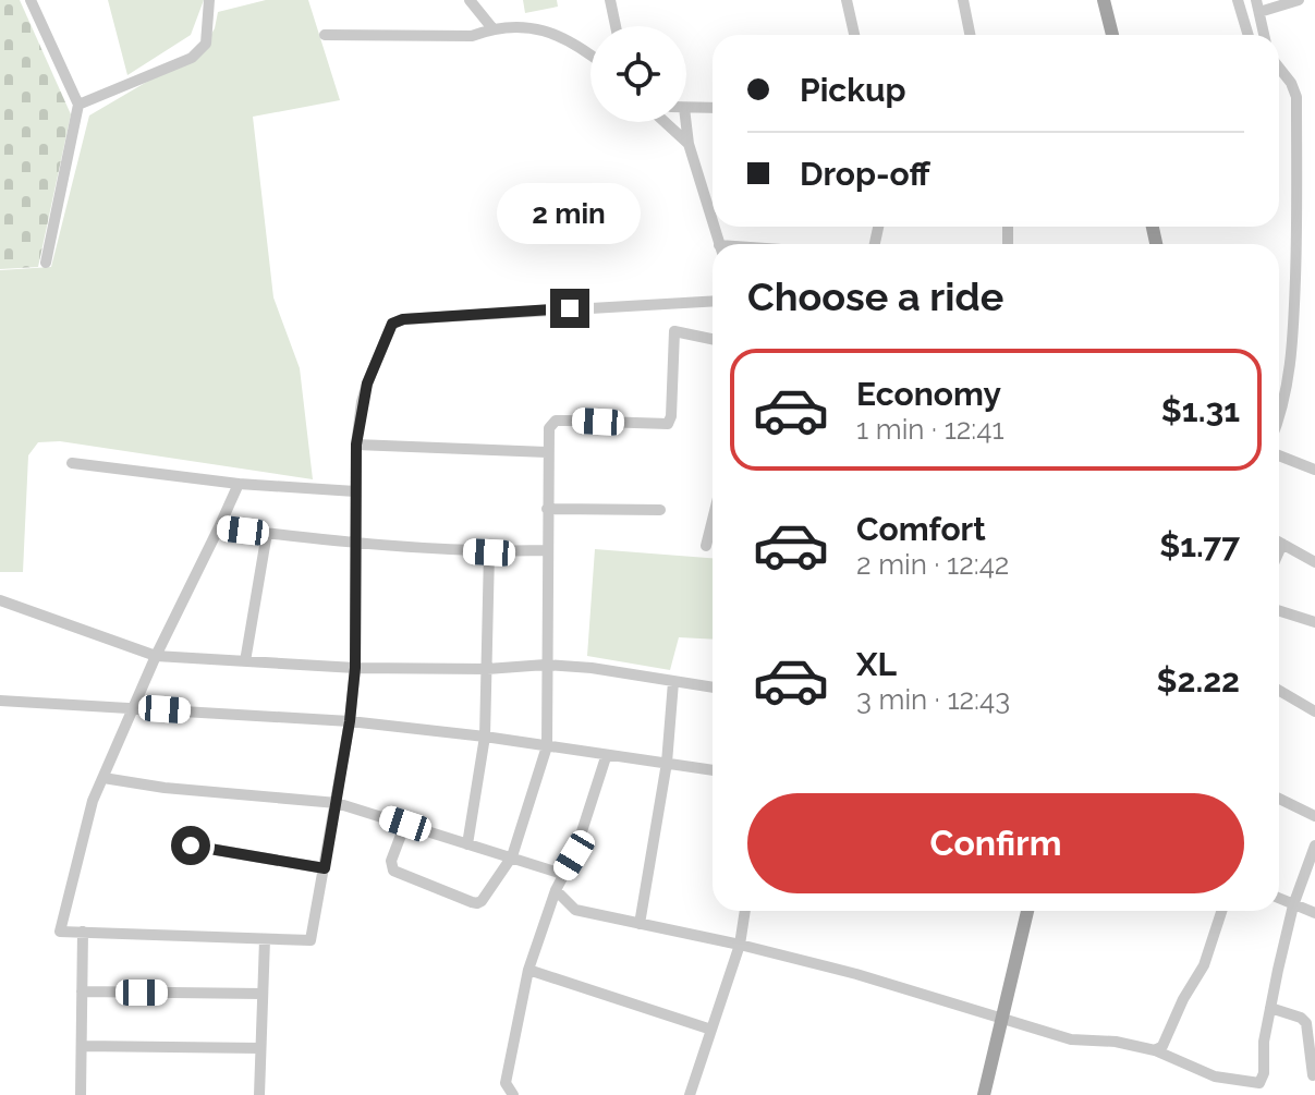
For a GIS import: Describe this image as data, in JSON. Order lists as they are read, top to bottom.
{
  "page": {
    "banner": ["Pickup", "Drop-off"],
    "bubble": "2 min",
    "heading": "Choose a ride",
    "list": [
      {
        "name": "Economy",
        "note": "1 min · 12:41",
        "value": "$1.31"
      },
      {
        "name": "Comfort",
        "note": "2 min · 12:42",
        "value": "$1.77"
      },
      {
        "name": "XL",
        "note": "3 min · 12:43",
        "value": "$2.22"
      }
    ],
    "buttons": "Confirm"
  }
}
